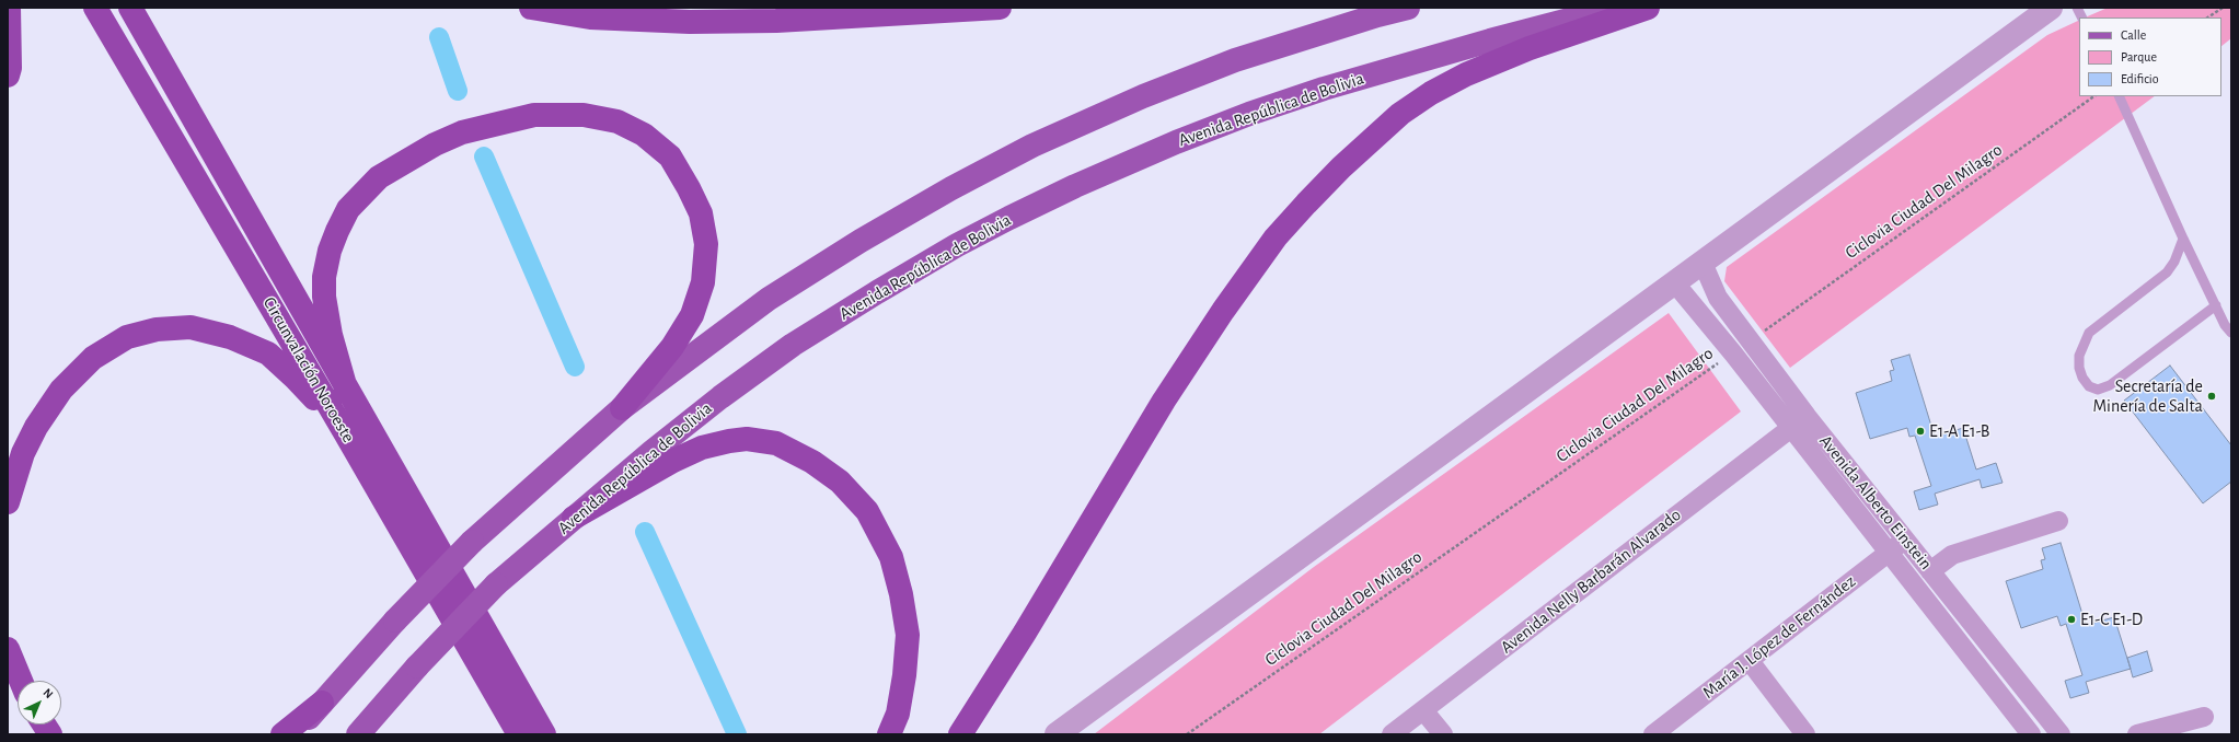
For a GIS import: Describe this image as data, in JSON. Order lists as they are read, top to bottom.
{
  "streets": {
    "highway": ["Circunvalación Noroeste"],
    "main road": ["Avenida República de Bolivia"],
    "street": ["Avenida Alberto Einstein", "Avenida Nelly Barbarán Alvarado", "María J. López de Fernández"],
    "path": ["Ciclovia Ciudad Del Milagro"]
  },
  "crossings": [
    ["Ciclovia Ciudad Del Milagro", "Avenida Alberto Einstein"],
    ["Avenida Alberto Einstein", "Avenida Nelly Barbarán Alvarado"],
    ["Avenida Alberto Einstein", "María J. López de Fernández"]
  ],
  "places": ["Secretaría de Minería de Salta", "E1-A E1-B", "E1-C E1-D"],
  "legend": ["Calle", "Parque", "Edificio"],
  "north": "top right"
}
